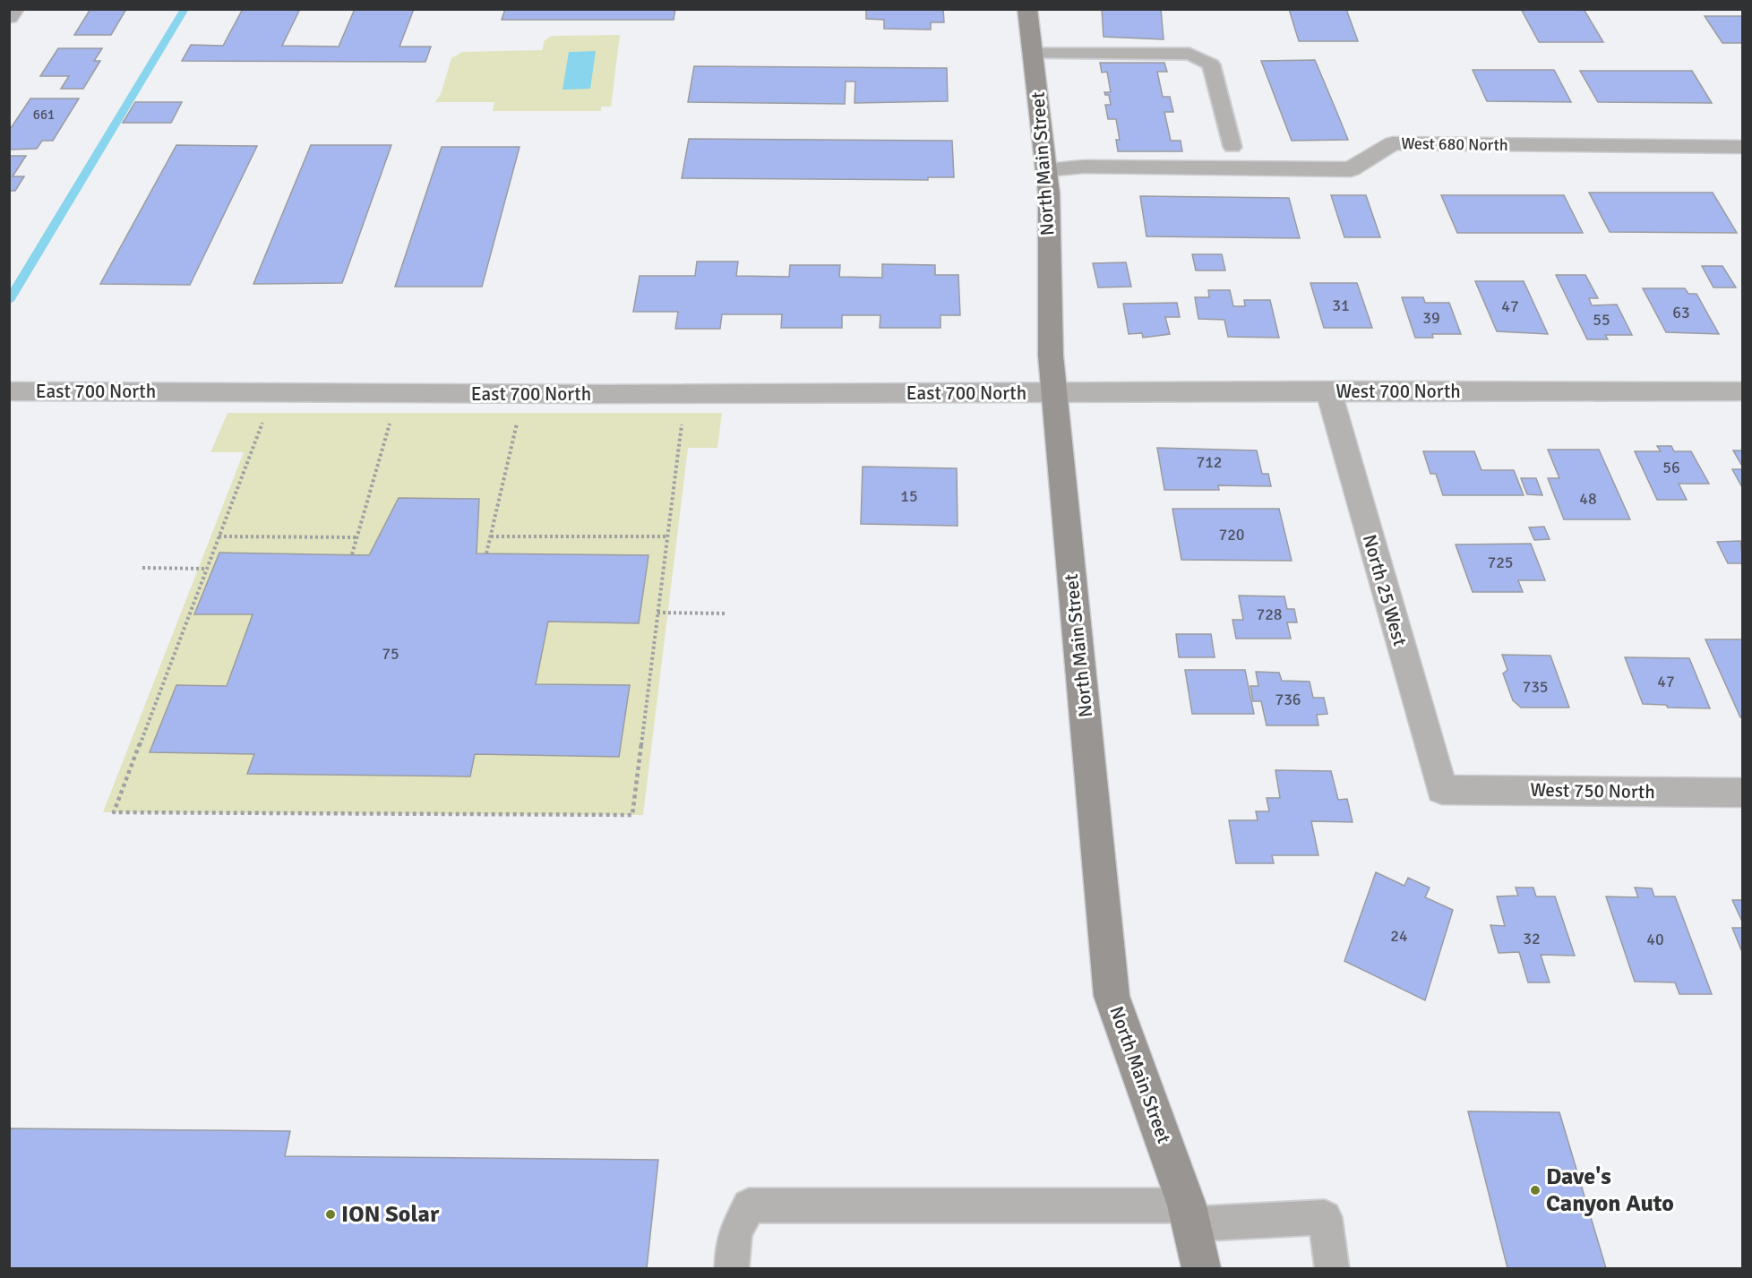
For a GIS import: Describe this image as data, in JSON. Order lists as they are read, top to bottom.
{
  "streets": {
    "street": [
      "West 680 North",
      "North Main Street",
      "East 700 North",
      "West 700 North",
      "North 25 West",
      "West 750 North"
    ]
  },
  "crossings": [
    ["West 680 North", "North Main Street"],
    ["North Main Street", "East 700 North"],
    ["North Main Street", "West 700 North"],
    ["East 700 North", "West 700 North"],
    ["West 700 North", "North 25 West"],
    ["North 25 West", "West 750 North"]
  ],
  "places": ["Dave's Canyon Auto", "ION Solar"],
  "house_numbers": [
    "661",
    "31",
    "47",
    "63",
    "39",
    "55",
    "712",
    "56",
    "15",
    "48",
    "720",
    "725",
    "728",
    "75",
    "47",
    "735",
    "736",
    "24",
    "32",
    "40"
  ]
}
